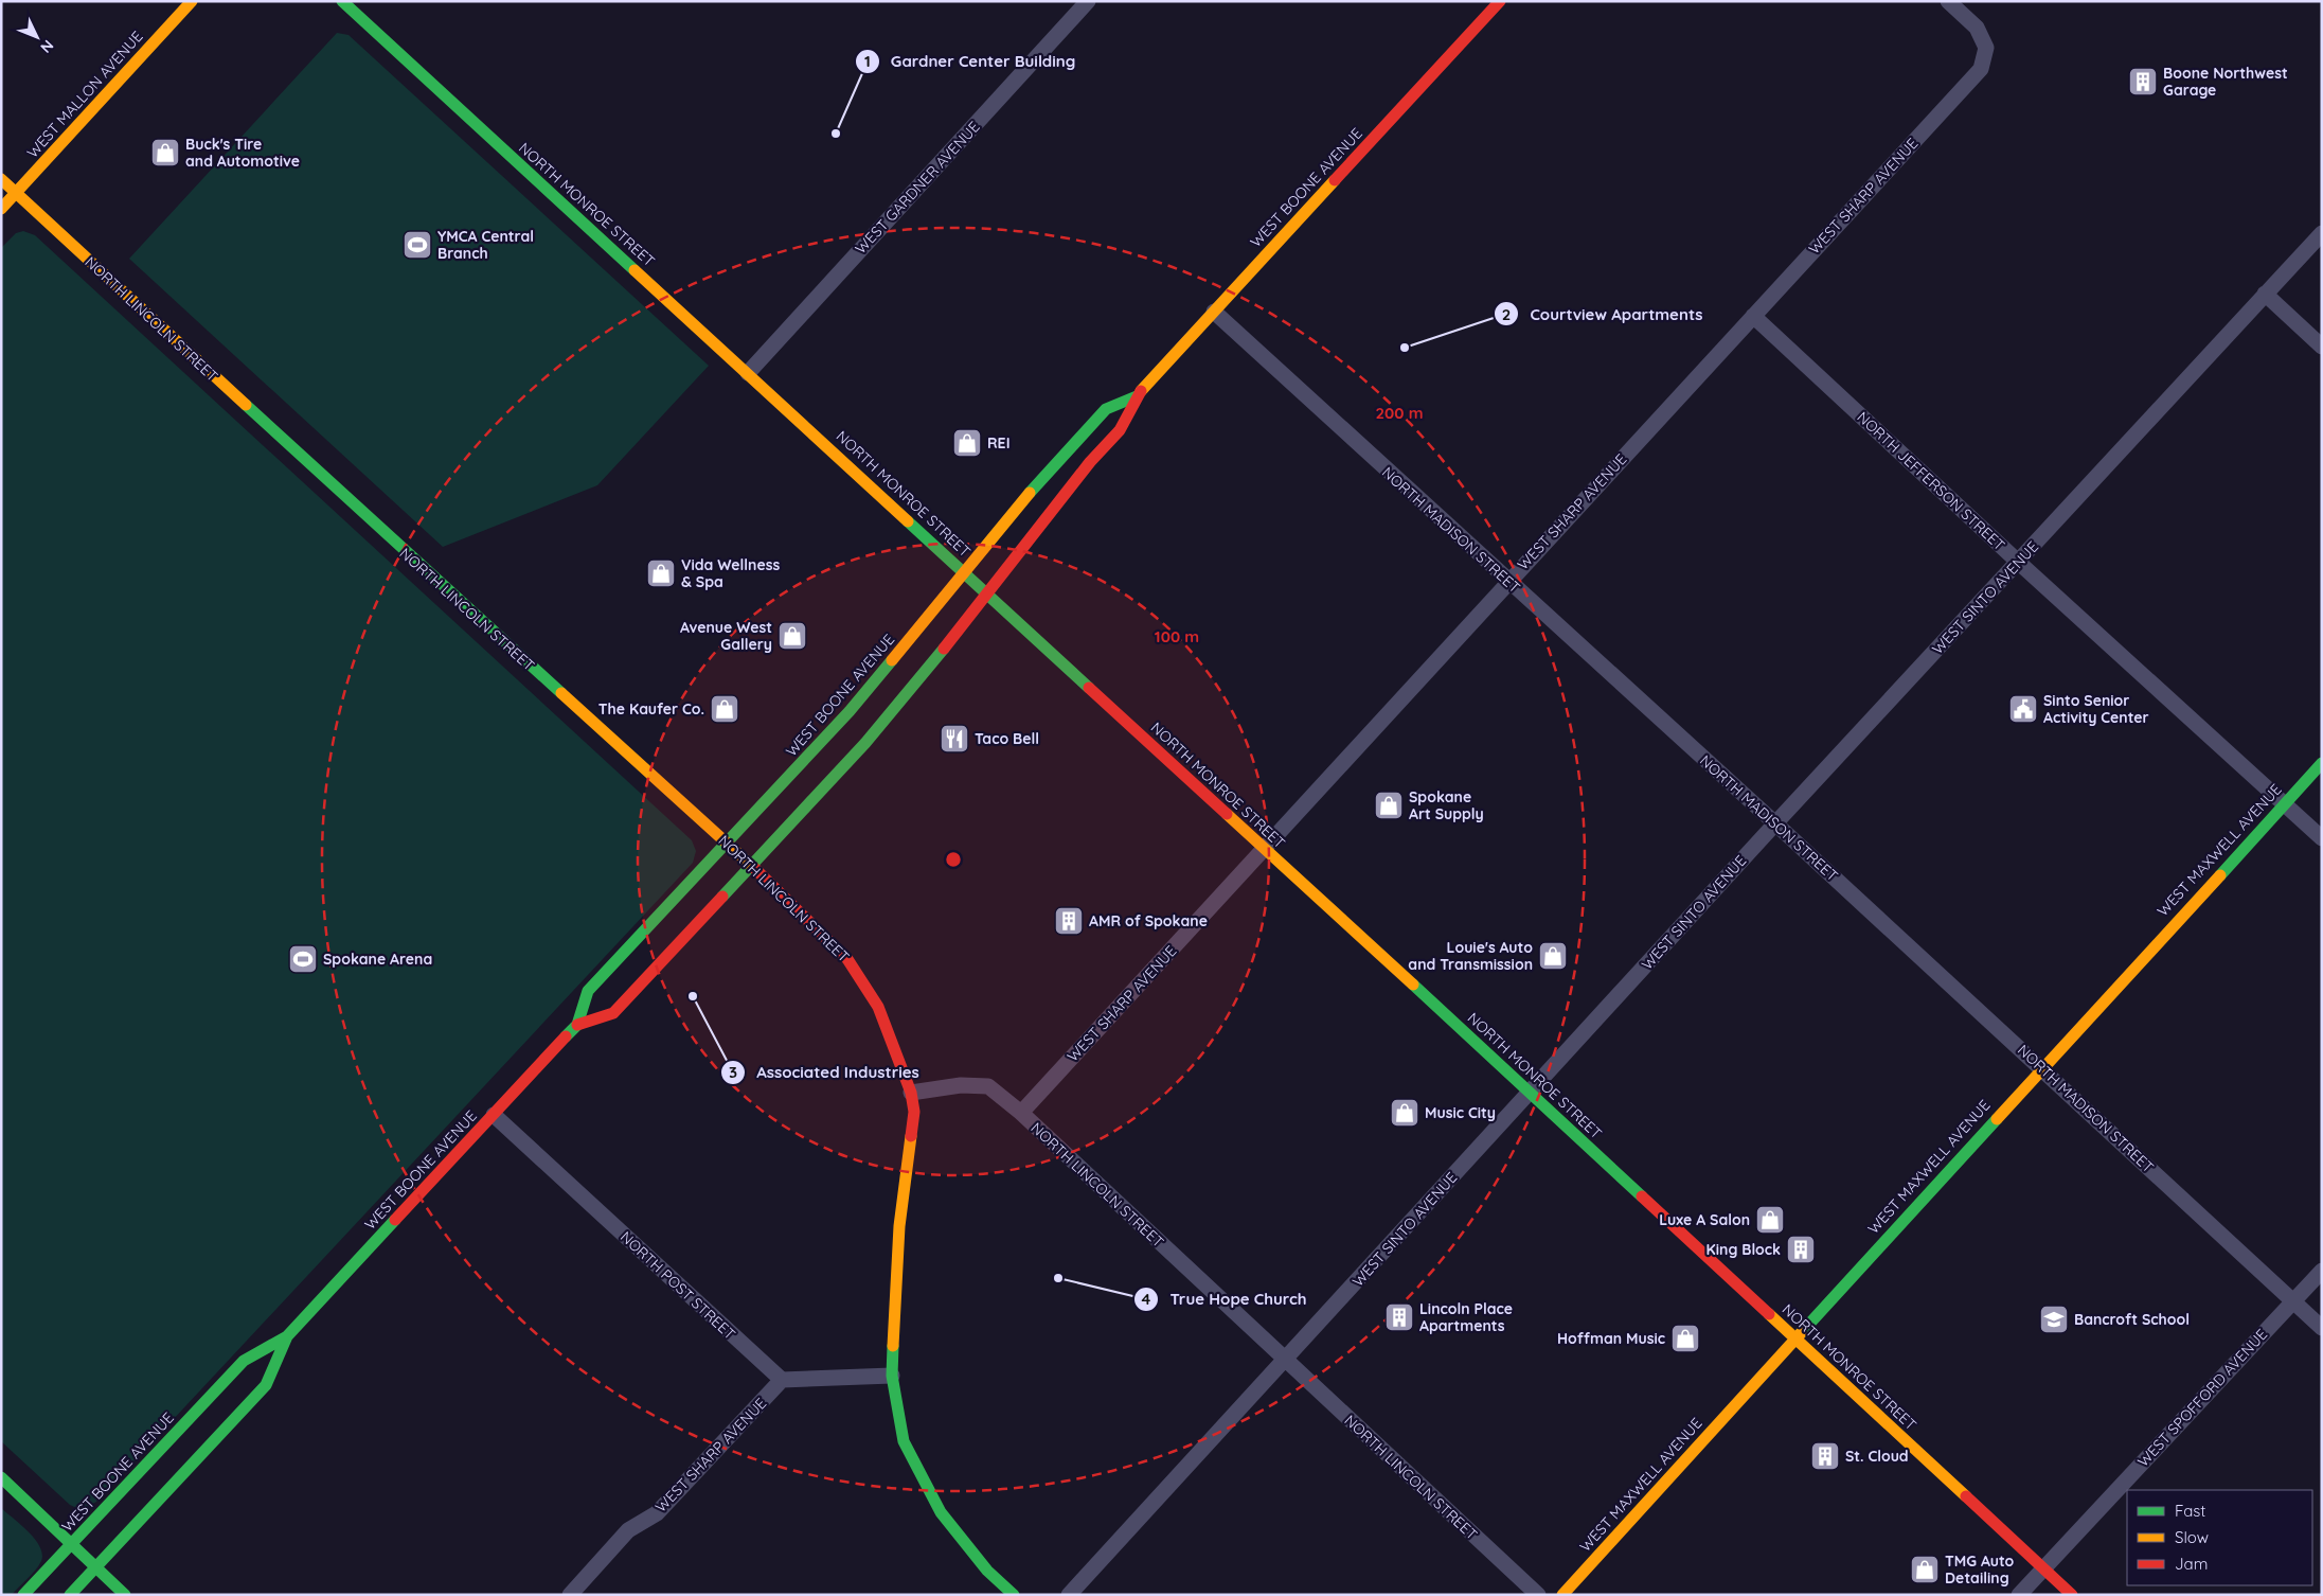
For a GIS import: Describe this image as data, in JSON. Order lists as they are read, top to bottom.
{
  "streets": {
    "main road": [
      "WEST MALLON AVENUE",
      "WEST BOONE AVENUE",
      "NORTH MONROE STREET",
      "NORTH LINCOLN STREET",
      "WEST MAXWELL AVENUE"
    ],
    "street": [
      "WEST GARDNER AVENUE",
      "WEST SHARP AVENUE",
      "NORTH JEFFERSON STREET",
      "NORTH MADISON STREET",
      "WEST SINTO AVENUE",
      "NORTH POST STREET",
      "WEST SPOFFORD AVENUE"
    ]
  },
  "crossings": [
    ["WEST MALLON AVENUE", "NORTH LINCOLN STREET"],
    ["WEST GARDNER AVENUE", "NORTH MONROE STREET"],
    ["WEST BOONE AVENUE", "NORTH MONROE STREET"],
    ["WEST BOONE AVENUE", "NORTH LINCOLN STREET"],
    ["WEST BOONE AVENUE", "NORTH MADISON STREET"],
    ["WEST BOONE AVENUE", "NORTH POST STREET"],
    ["WEST SHARP AVENUE", "NORTH MONROE STREET"],
    ["WEST SHARP AVENUE", "NORTH LINCOLN STREET"],
    ["WEST SHARP AVENUE", "NORTH JEFFERSON STREET"],
    ["WEST SHARP AVENUE", "NORTH MADISON STREET"],
    ["WEST SHARP AVENUE", "NORTH POST STREET"],
    ["NORTH MONROE STREET", "WEST SINTO AVENUE"],
    ["NORTH MONROE STREET", "WEST MAXWELL AVENUE"],
    ["NORTH MONROE STREET", "WEST SPOFFORD AVENUE"],
    ["NORTH LINCOLN STREET", "WEST SINTO AVENUE"],
    ["NORTH JEFFERSON STREET", "WEST SINTO AVENUE"],
    ["NORTH JEFFERSON STREET", "WEST MAXWELL AVENUE"],
    ["NORTH MADISON STREET", "WEST SINTO AVENUE"],
    ["NORTH MADISON STREET", "WEST MAXWELL AVENUE"],
    ["NORTH MADISON STREET", "WEST SPOFFORD AVENUE"]
  ],
  "places": {
    "building": [
      "Boone Northwest Garage",
      "AMR of Spokane",
      "King Block",
      "Lincoln Place Apartments",
      "St. Cloud"
    ],
    "other": [
      "Gardner Center Building",
      "Courtview Apartments",
      "Associated Industries",
      "True Hope Church"
    ],
    "shop": [
      "Buck's Tire and Automotive",
      "REI",
      "Vida Wellness & Spa",
      "Avenue West Gallery",
      "The Kaufer Co.",
      "Spokane Art Supply",
      "Louie's Auto and Transmission",
      "Music City",
      "Luxe A Salon",
      "Hoffman Music",
      "TMG Auto Detailing"
    ],
    "sports": ["YMCA Central Branch", "Spokane Arena"],
    "public building": ["Sinto Senior Activity Center"],
    "restaurant": ["Taco Bell"],
    "school or university": ["Bancroft School"]
  },
  "legend": ["Fast", "Slow", "Jam"],
  "north": "bottom right",
  "rings": ["200 m", "100 m"]
}
